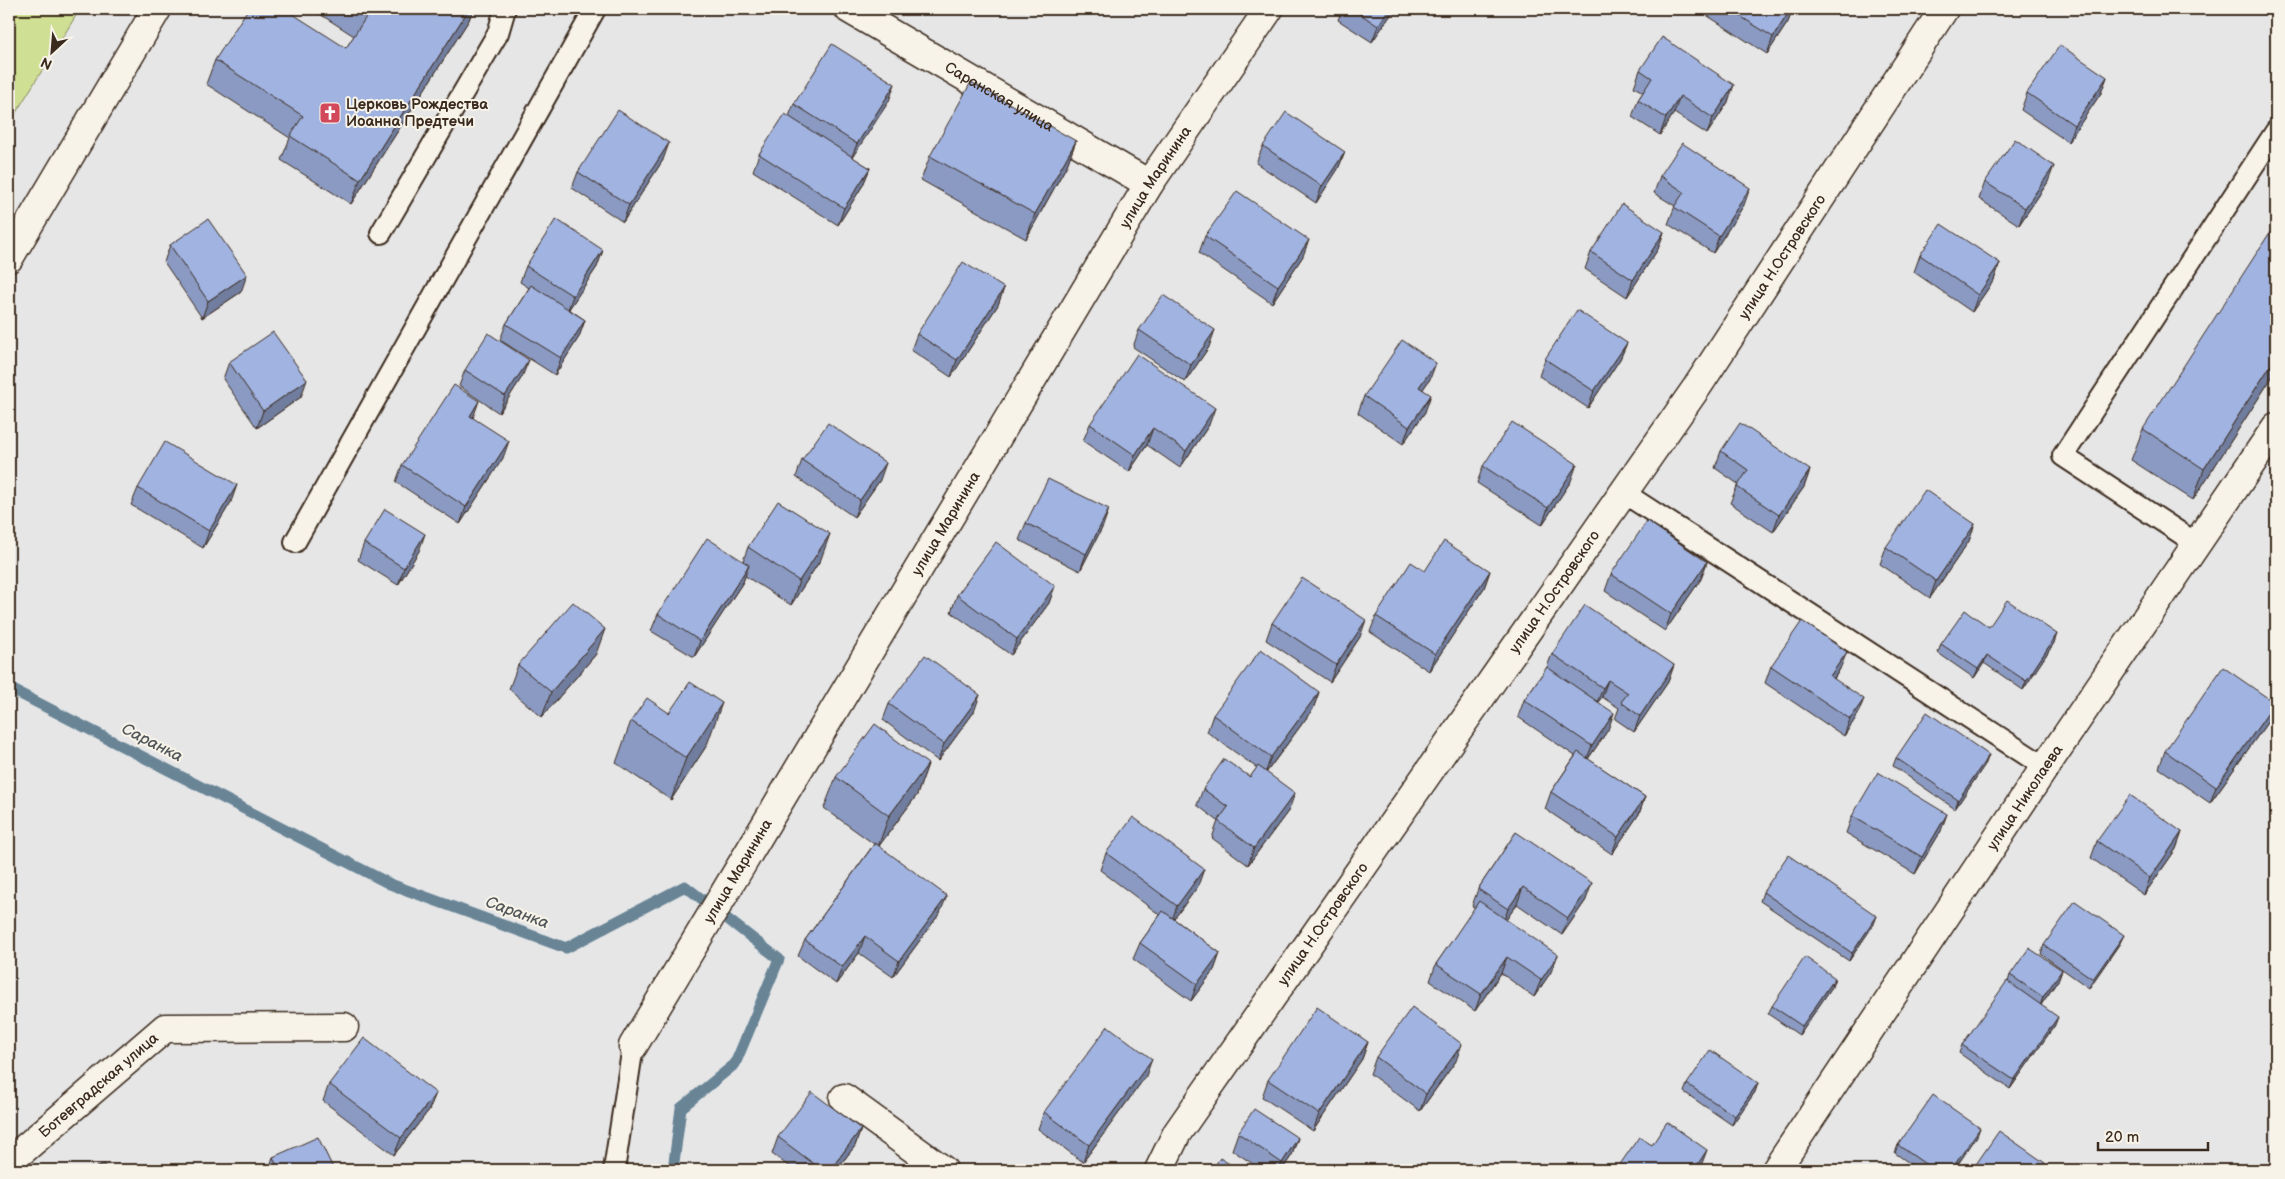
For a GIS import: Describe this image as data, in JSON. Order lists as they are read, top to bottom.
{
  "streets": {
    "street": [
      "Саранская улица",
      "улица Маринина",
      "улица Н.Островского",
      "улица Николаева",
      "Ботевградская улица"
    ]
  },
  "crossings": [
    ["Саранская улица", "улица Маринина"]
  ],
  "water": ["Саранка"],
  "places": {
    "church": ["Церковь Рождества Иоанна Предтечи"]
  },
  "scale_bar": "20 m",
  "north": "bottom left"
}
